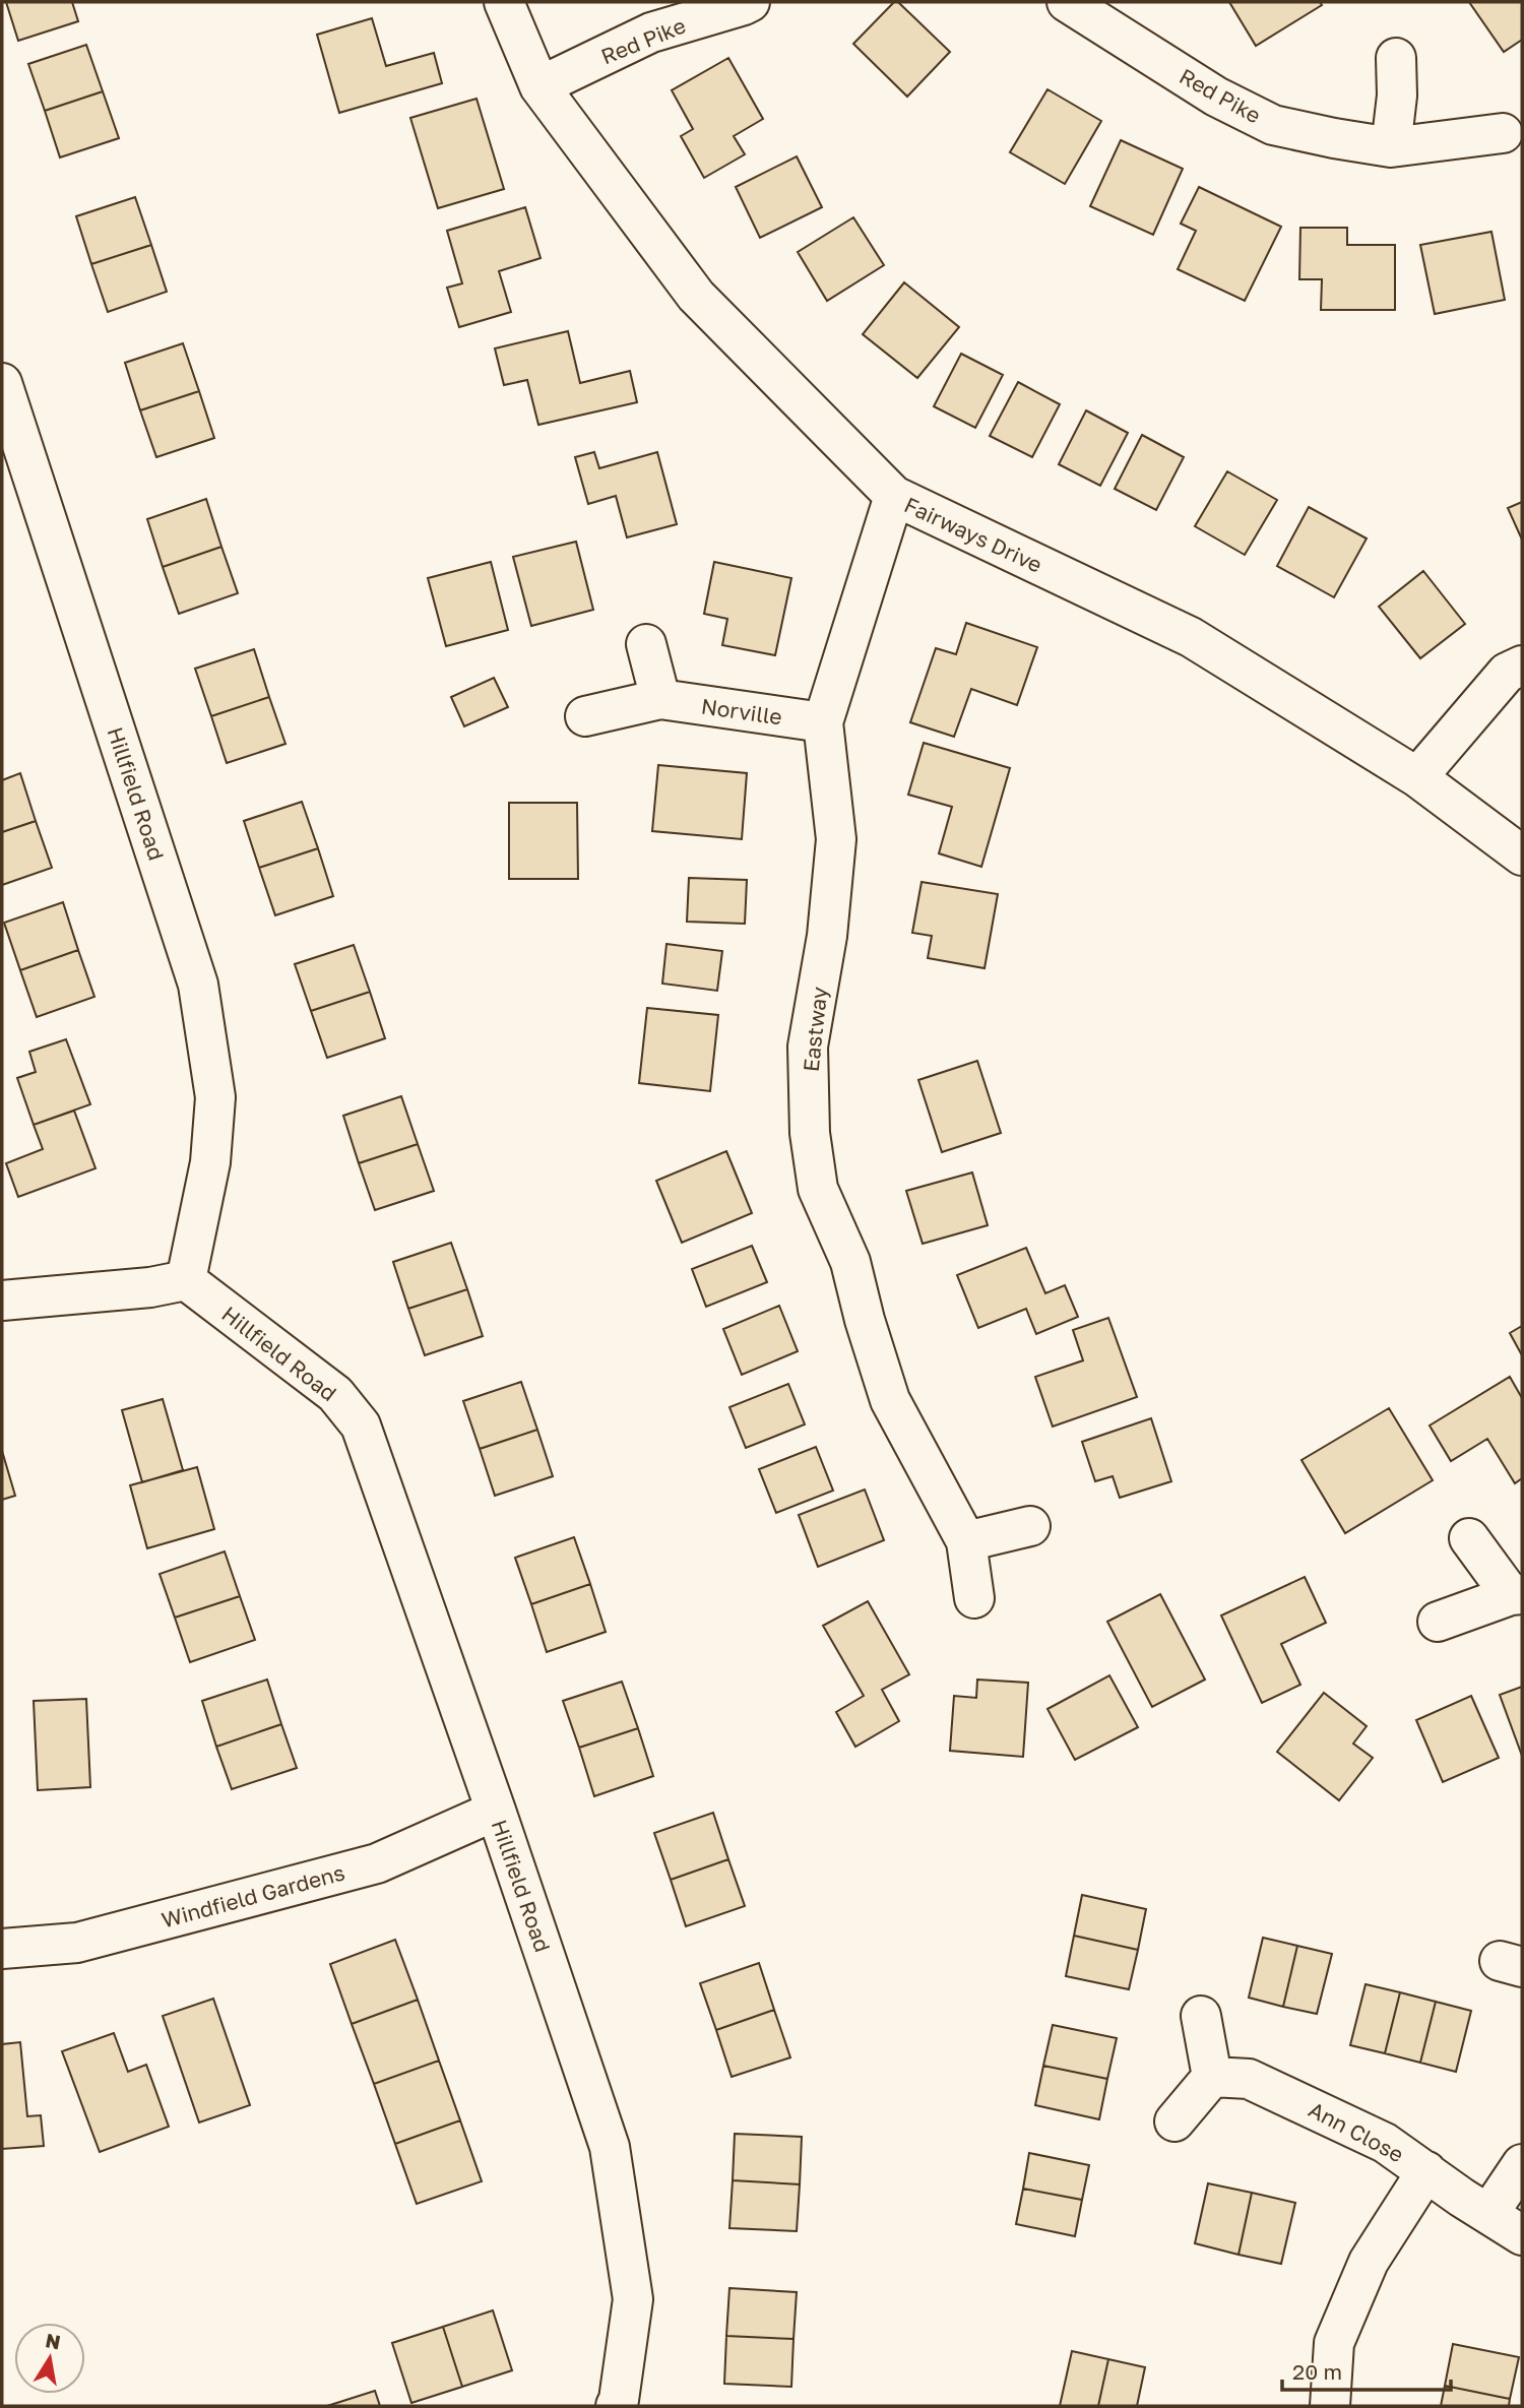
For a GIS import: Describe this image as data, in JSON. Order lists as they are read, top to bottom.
{
  "streets": {
    "street": [
      "Red Pike",
      "Fairways Drive",
      "Norville",
      "Hillfield Road",
      "Eastway",
      "Windfield Gardens",
      "Ann Close"
    ]
  },
  "crossings": [
    ["Red Pike", "Fairways Drive"],
    ["Fairways Drive", "Eastway"],
    ["Norville", "Eastway"],
    ["Hillfield Road", "Windfield Gardens"]
  ],
  "scale_bar": "20 m",
  "north": "top"
}
